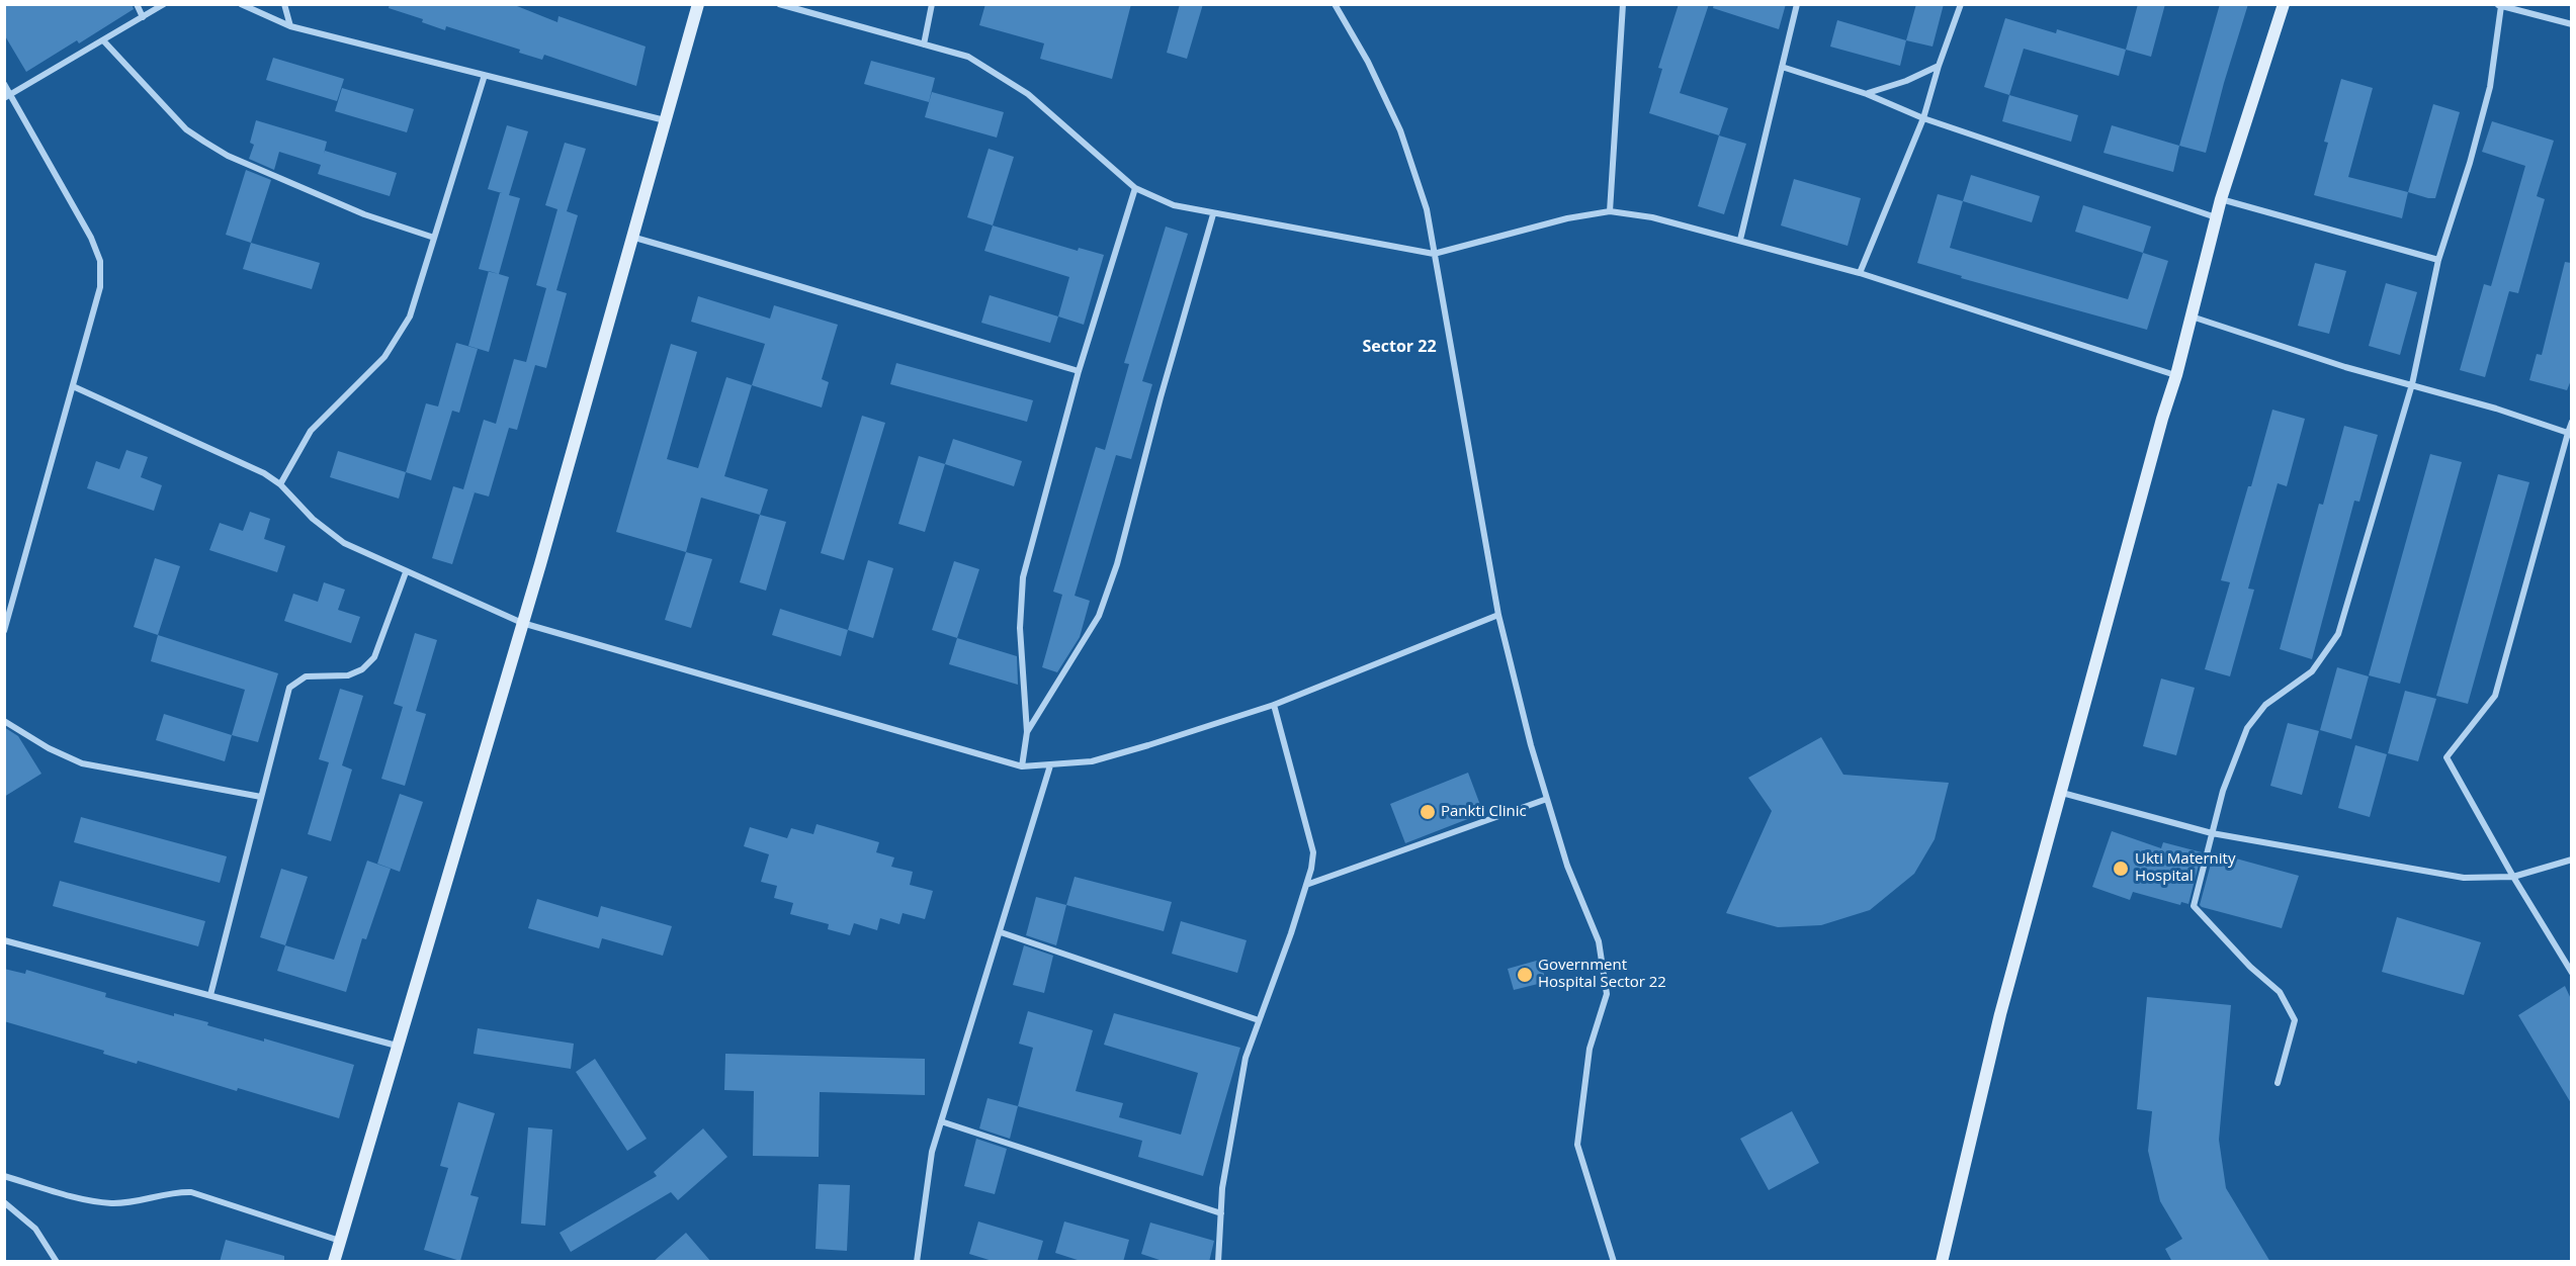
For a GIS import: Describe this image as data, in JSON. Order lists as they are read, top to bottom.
{
  "districts": ["Sector 22"],
  "places": ["Pankti Clinic", "Ukti Maternity Hospital", "Government Hospital Sector 22"]
}
